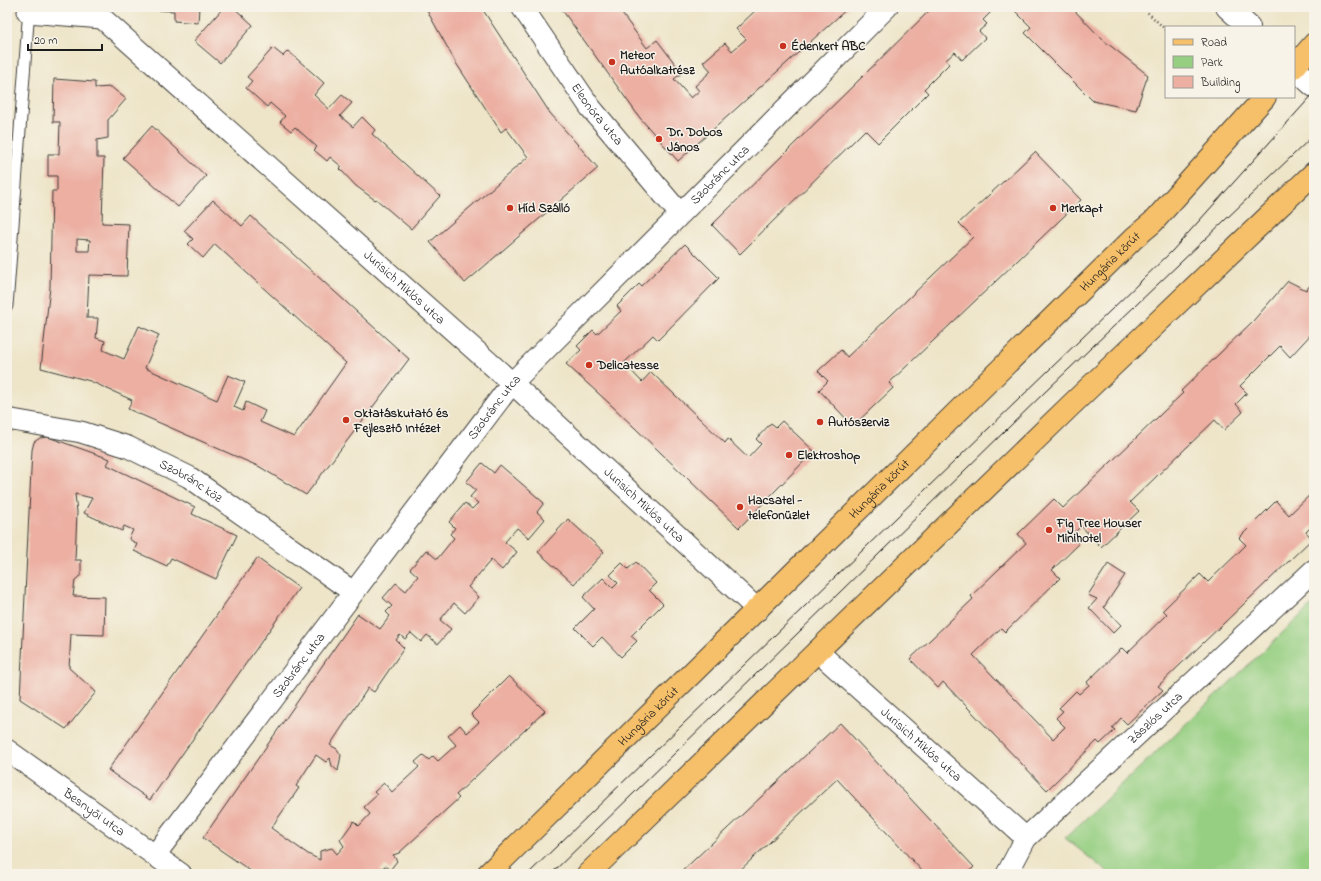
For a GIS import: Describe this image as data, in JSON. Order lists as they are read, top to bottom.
{
  "streets": {
    "main road": ["Hungária körút"],
    "street": [
      "Eleonóra utca",
      "Szobránc utca",
      "Jurisich Miklós utca",
      "Szobránc köz",
      "Zászlós utca",
      "Besnyői utca"
    ]
  },
  "crossings": [
    ["Eleonóra utca", "Szobránc utca"],
    ["Szobránc utca", "Jurisich Miklós utca"],
    ["Szobránc utca", "Szobránc köz"],
    ["Szobránc utca", "Besnyői utca"],
    ["Hungária körút", "Jurisich Miklós utca"],
    ["Jurisich Miklós utca", "Zászlós utca"]
  ],
  "places": [
    "Édenkert ABC",
    "Meteor Autóalkatrész",
    "Dr. Dobos János",
    "Híd Szálló",
    "Merkapt",
    "Delicatesse",
    "Oktatáskutató és Fejlesztő Intézet",
    "Autószerviz",
    "Elektroshop",
    "Hacsatel - telefonüzlet",
    "Fig Tree Houser Minihotel"
  ],
  "legend": ["Road", "Park", "Building"],
  "scale_bar": "20 m"
}
